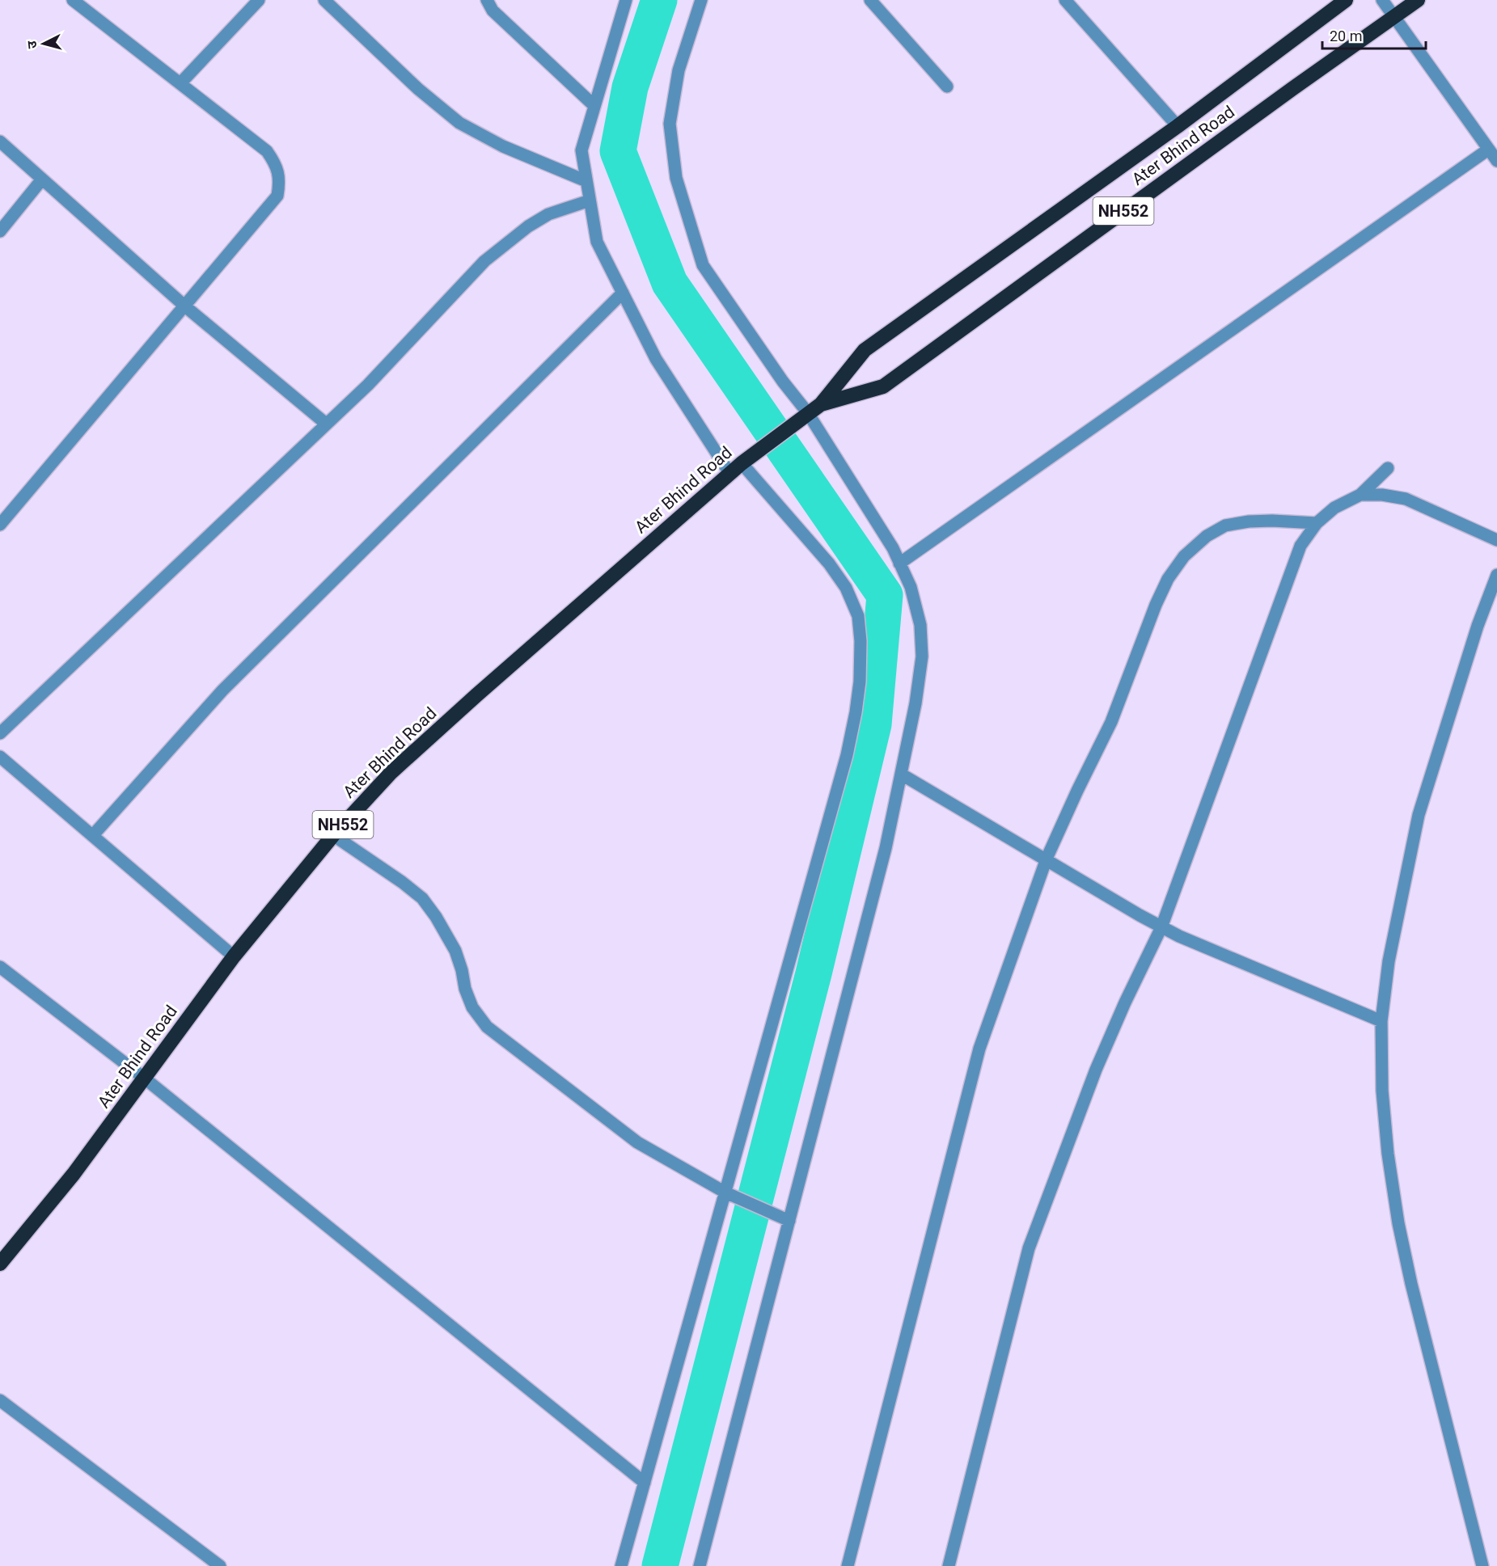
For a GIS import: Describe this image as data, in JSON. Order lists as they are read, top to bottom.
{
  "streets": {
    "highway": ["Ater Bhind Road", "NH552"]
  },
  "scale_bar": "20 m",
  "north": "left"
}
